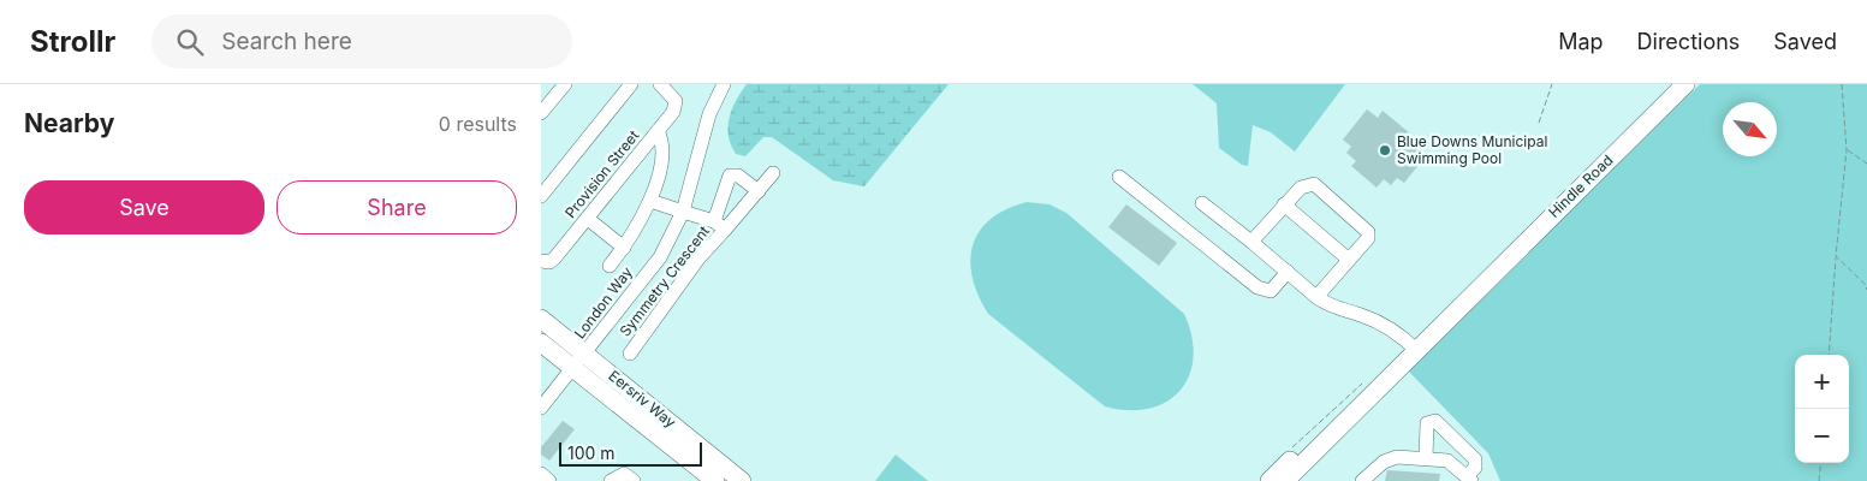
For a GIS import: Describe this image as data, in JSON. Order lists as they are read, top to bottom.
{
  "streets": {
    "main road": ["Hindle Road", "Eersriv Way"],
    "street": ["Provision Street", "Symmetry Crescent", "London Way"]
  },
  "crossings": [
    ["Symmetry Crescent", "London Way"],
    ["London Way", "Eersriv Way"]
  ],
  "places": ["Blue Downs Municipal Swimming Pool"],
  "scale_bar": "100 m",
  "north": "bottom right",
  "page": {
    "header": "Strollr",
    "search": "Search here",
    "nav": ["Map", "Directions", "Saved"],
    "heading": ["Nearby", "0 results"],
    "buttons": ["Save", "Share"],
    "map_buttons": ["+", "−"],
    "scale": "100 m"
  }
}
